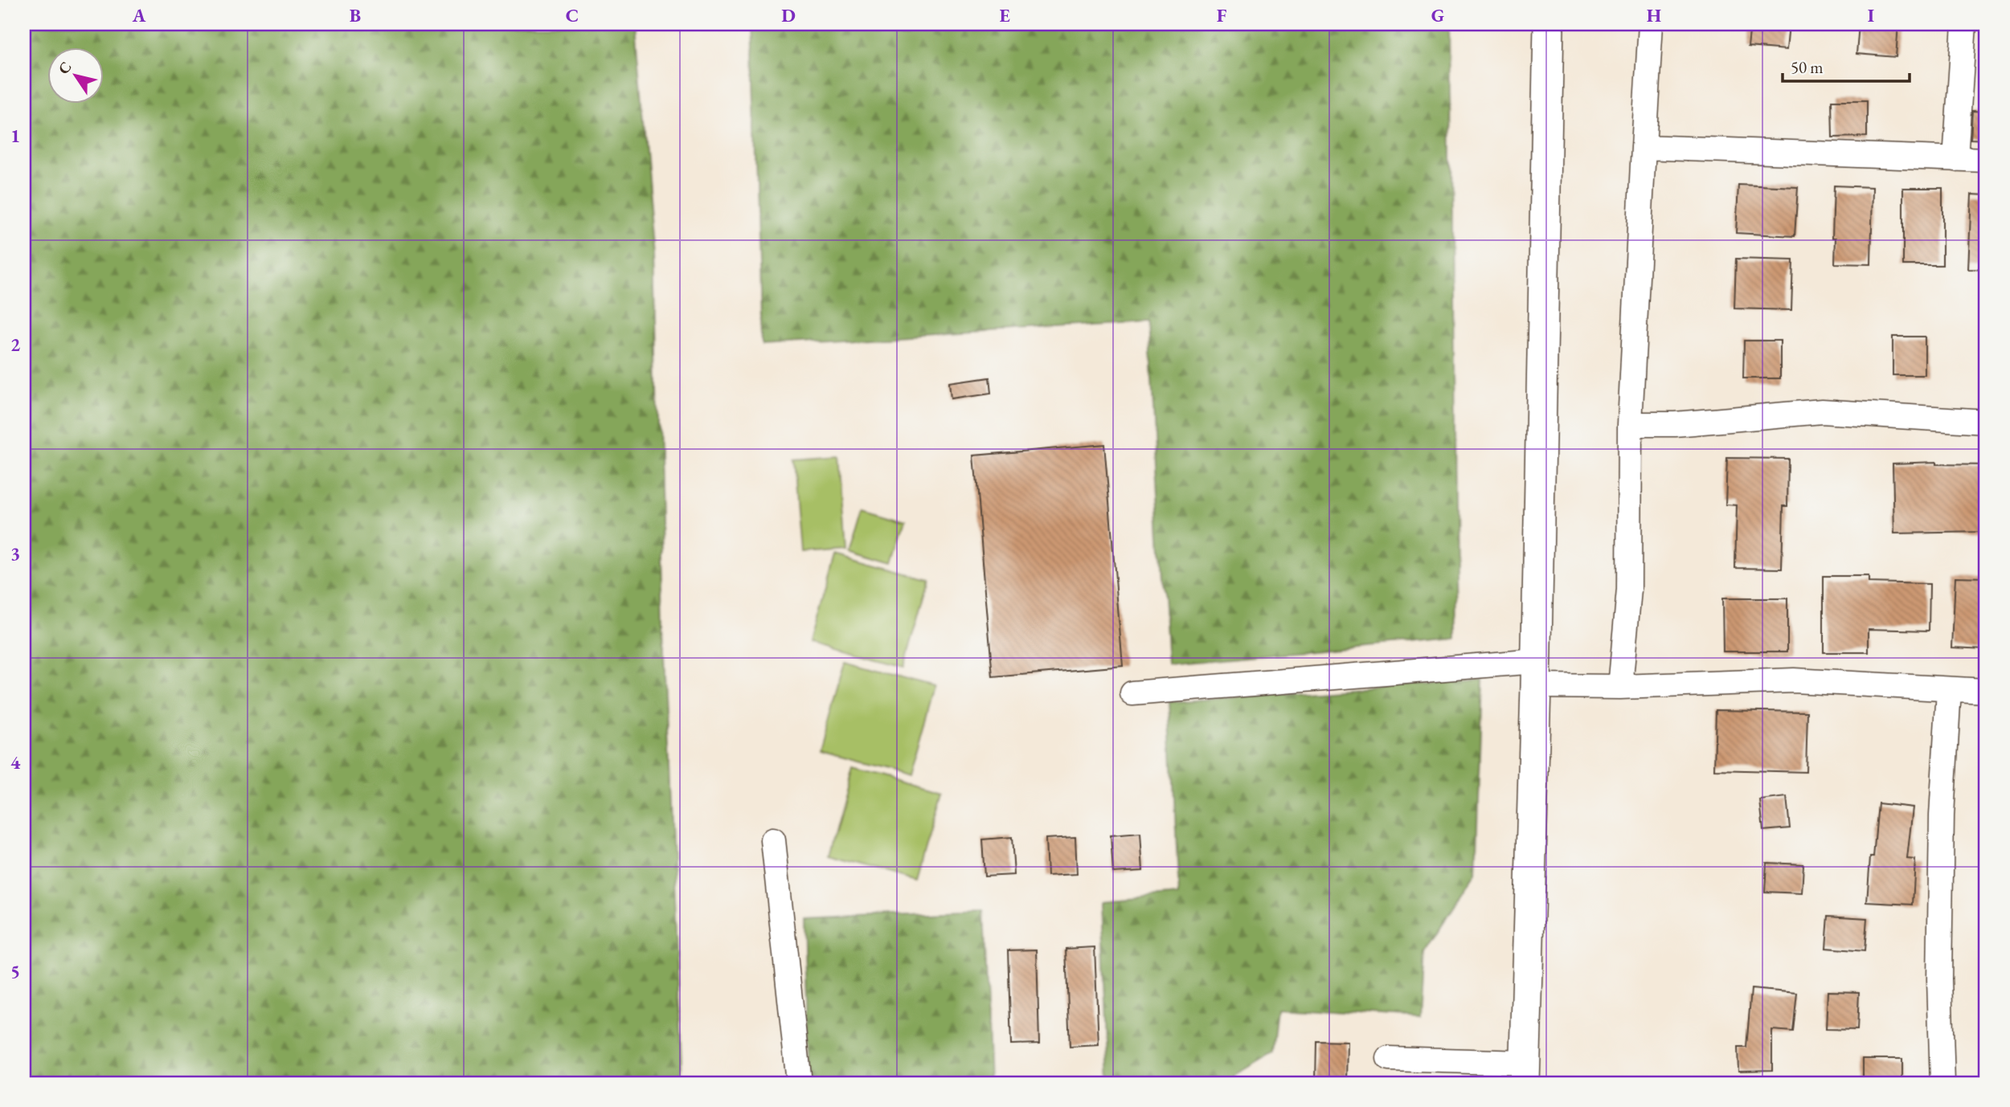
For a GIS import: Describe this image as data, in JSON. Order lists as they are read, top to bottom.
{
  "scale_bar": "50 m",
  "north": "top left",
  "grid": {
    "columns": [
      "A",
      "B",
      "C",
      "D",
      "E",
      "F",
      "G",
      "H",
      "I"
    ],
    "rows": [
      "1",
      "2",
      "3",
      "4",
      "5"
    ]
  }
}
